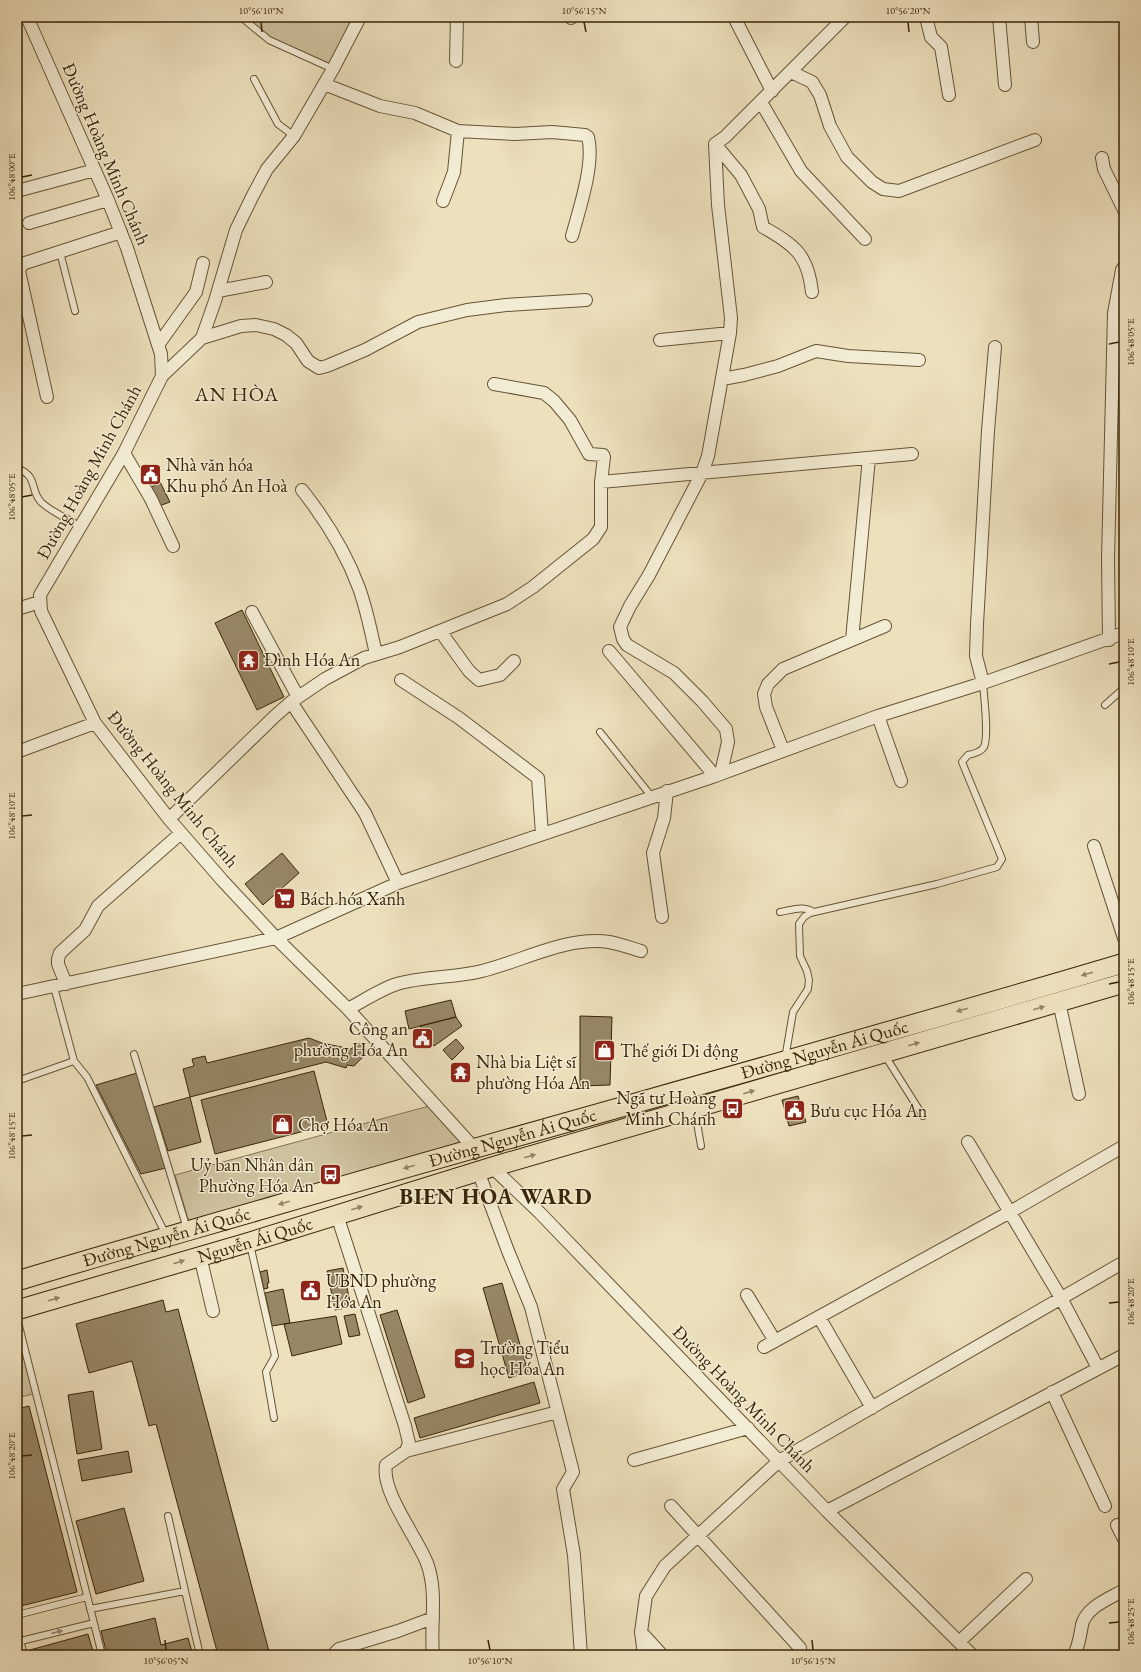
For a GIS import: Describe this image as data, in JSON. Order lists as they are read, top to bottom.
{
  "streets": {
    "main road": ["Đường Nguyễn Ái Quốc", "Nguyễn Ái Quốc"],
    "street": ["Đường Hoàng Minh Chánh"]
  },
  "crossings": [
    ["Đường Hoàng Minh Chánh", "Đường Nguyễn Ái Quốc"],
    ["Đường Hoàng Minh Chánh", "Nguyễn Ái Quốc"],
    ["Đường Nguyễn Ái Quốc", "Nguyễn Ái Quốc"]
  ],
  "one_way": ["Nguyễn Ái Quốc"],
  "districts": ["AN HÒA", "BIEN HOA WARD"],
  "places": {
    "public building": [
      "Nhà văn hóa Khu phố An Hoà",
      "Công an phường Hóa An",
      "Bưu cục Hóa An",
      "UBND phường Hóa An"
    ],
    "temple": ["Đình Hóa An", "Nhà bia Liệt sĩ phường Hóa An"],
    "supermarket": ["Bách hóa Xanh"],
    "shop": ["Thế giới Di động", "Chợ Hóa An"],
    "bus stop": ["Ngã tư Hoàng Minh Chánh", "Uỷ ban Nhân dân Phường Hóa An"],
    "school or university": ["Trường Tiểu học Hóa An"]
  },
  "coordinates": [
    "10°56'10\"N",
    "10°56'15\"N",
    "10°56'20\"N",
    "106°48'00\"E",
    "106°48'05\"E",
    "106°48'10\"E",
    "106°48'15\"E",
    "106°48'20\"E",
    "106°48'25\"E",
    "10°56'05\"N"
  ]
}
